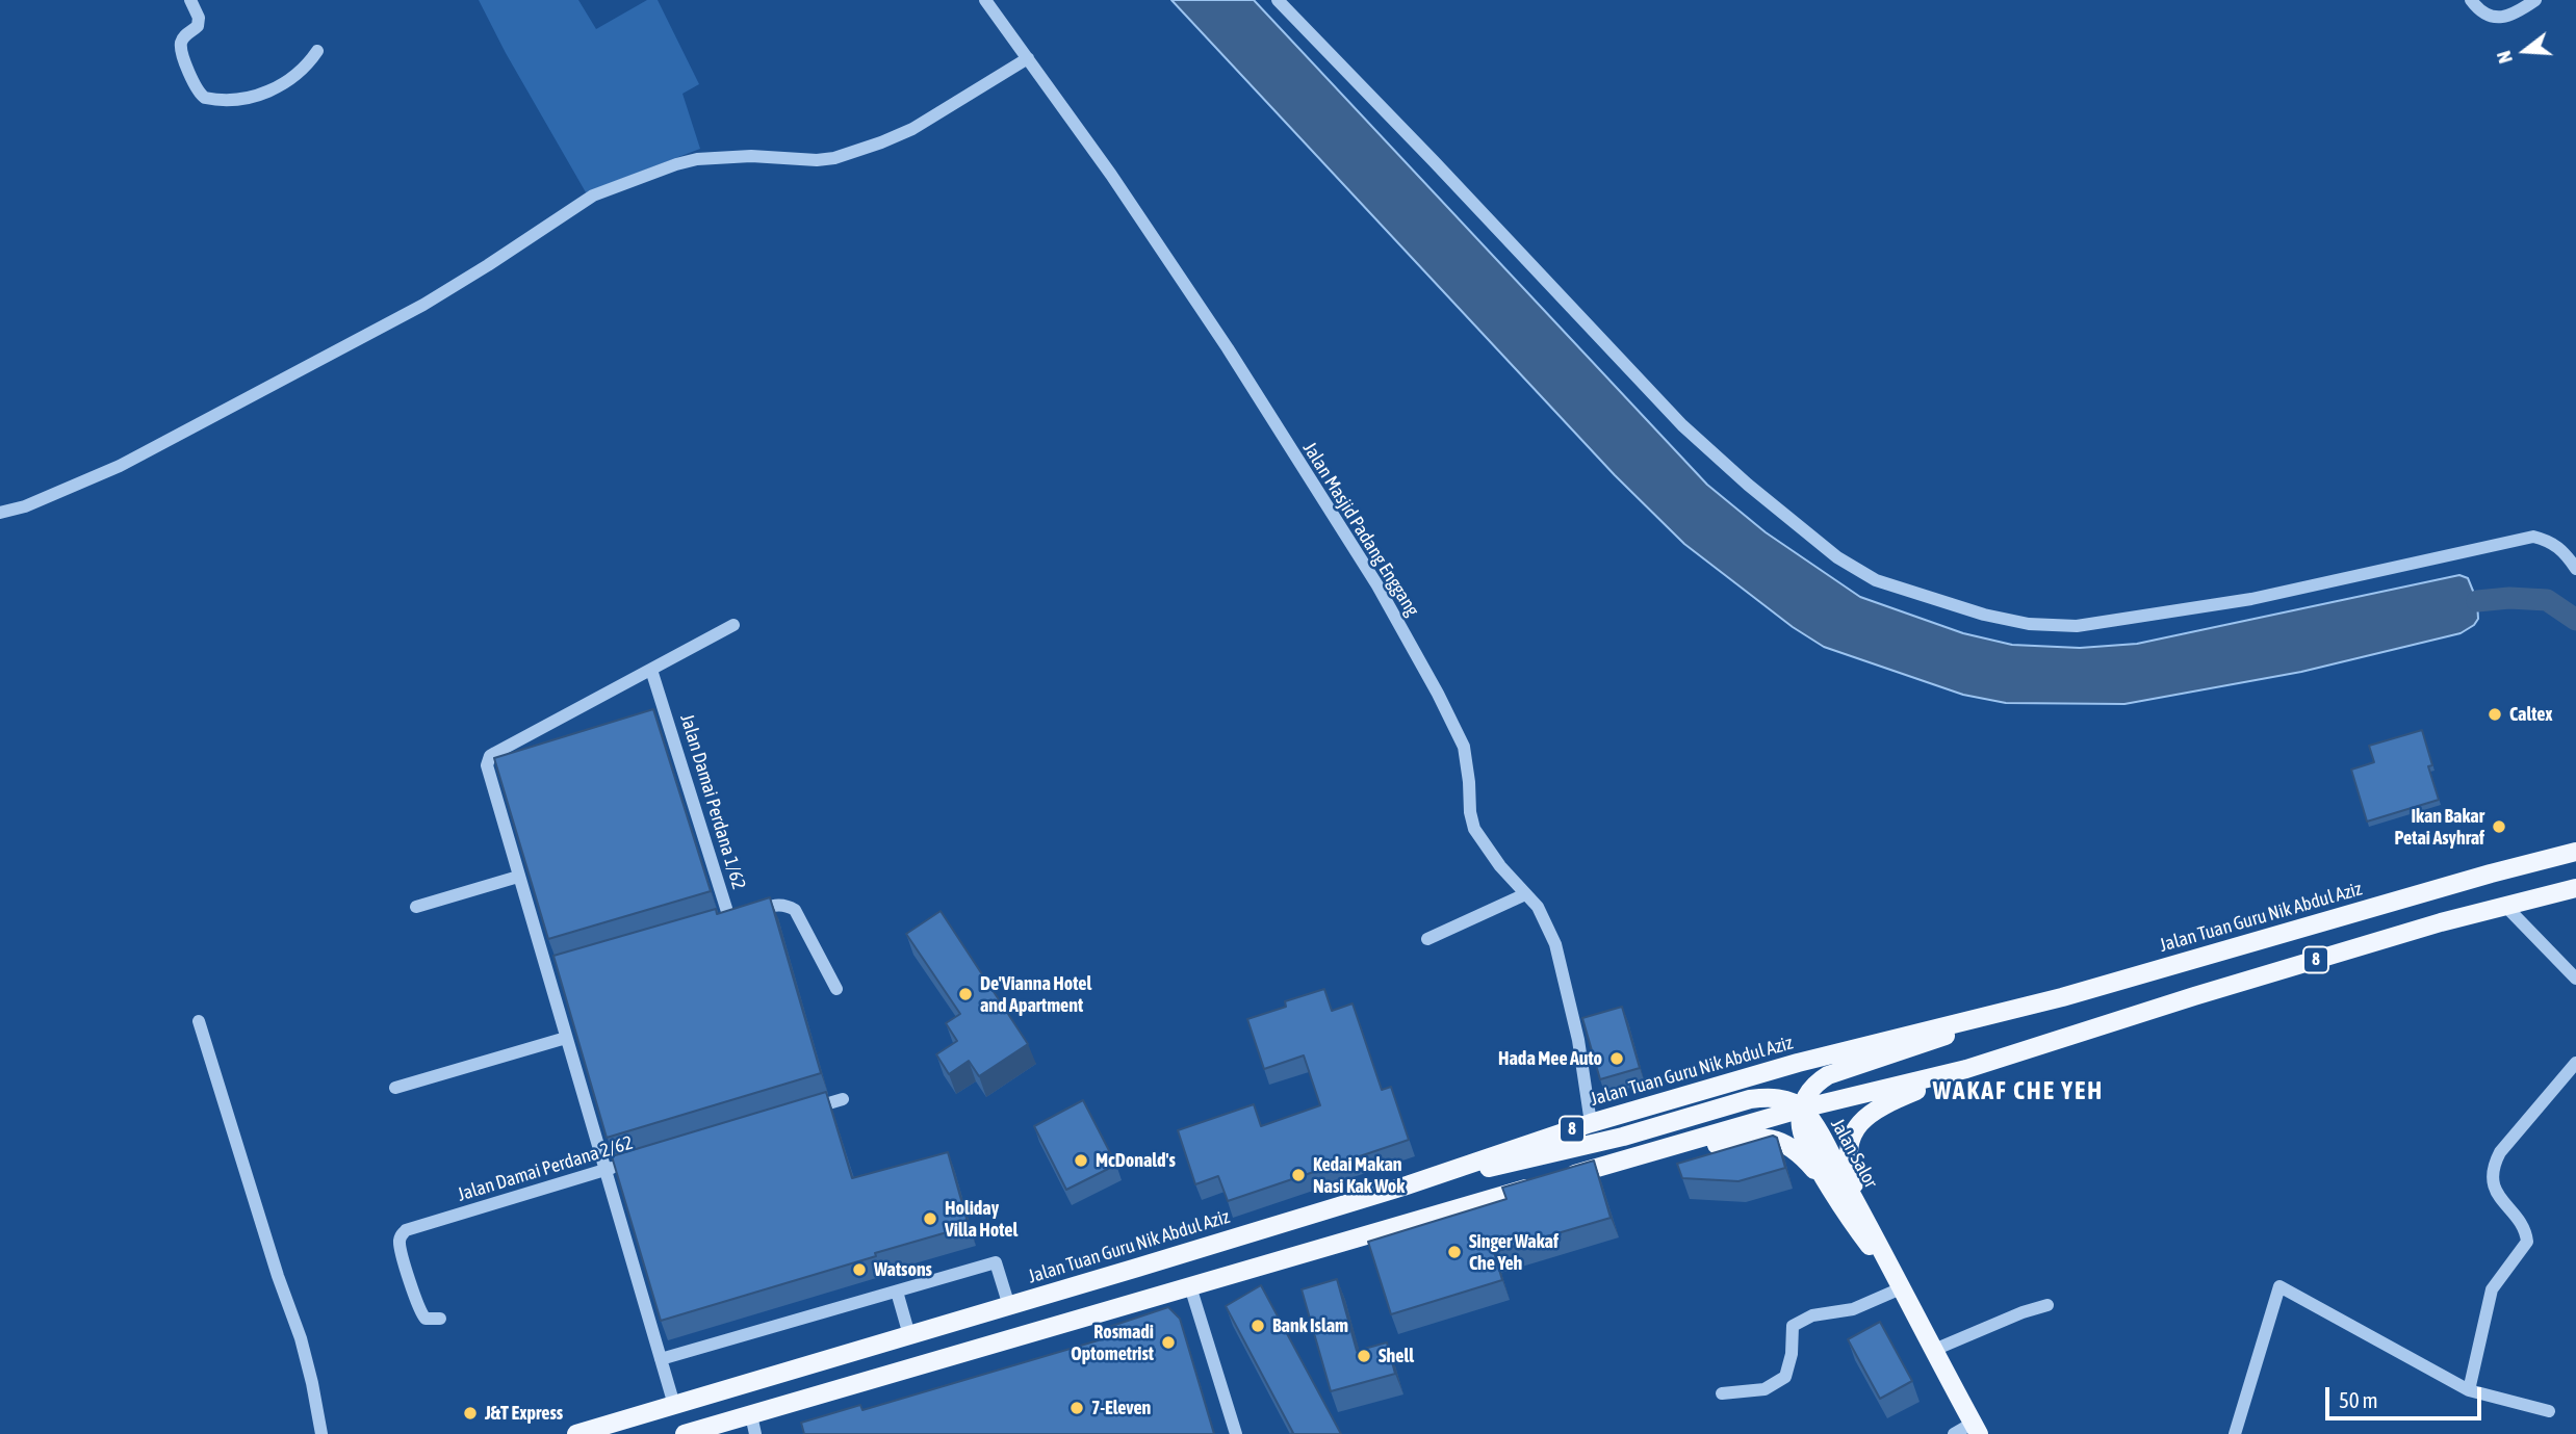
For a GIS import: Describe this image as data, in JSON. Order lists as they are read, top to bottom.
{
  "streets": {
    "main road": ["Jalan Tuan Guru Nik Abdul Aziz", "8", "Jalan Salor"],
    "street": ["Jalan Masjid Padang Enggang", "Jalan Damai Perdana 1/62", "Jalan Damai Perdana 2/62"]
  },
  "crossings": [
    ["Jalan Masjid Padang Enggang", "Jalan Tuan Guru Nik Abdul Aziz"],
    ["8", "Jalan Salor"]
  ],
  "districts": ["WAKAF CHE YEH"],
  "places": [
    "Caltex",
    "Ikan Bakar Petai Asyhraf",
    "De'Vianna Hotel and Apartment",
    "Hada Mee Auto",
    "McDonald's",
    "Kedai Makan Nasi Kak Wok",
    "Holiday Villa Hotel",
    "Singer Wakaf Che Yeh",
    "Watsons",
    "Bank Islam",
    "Rosmadi Optometrist",
    "Shell",
    "7-Eleven",
    "J&T Express"
  ],
  "scale_bar": "50 m",
  "north": "left"
}
